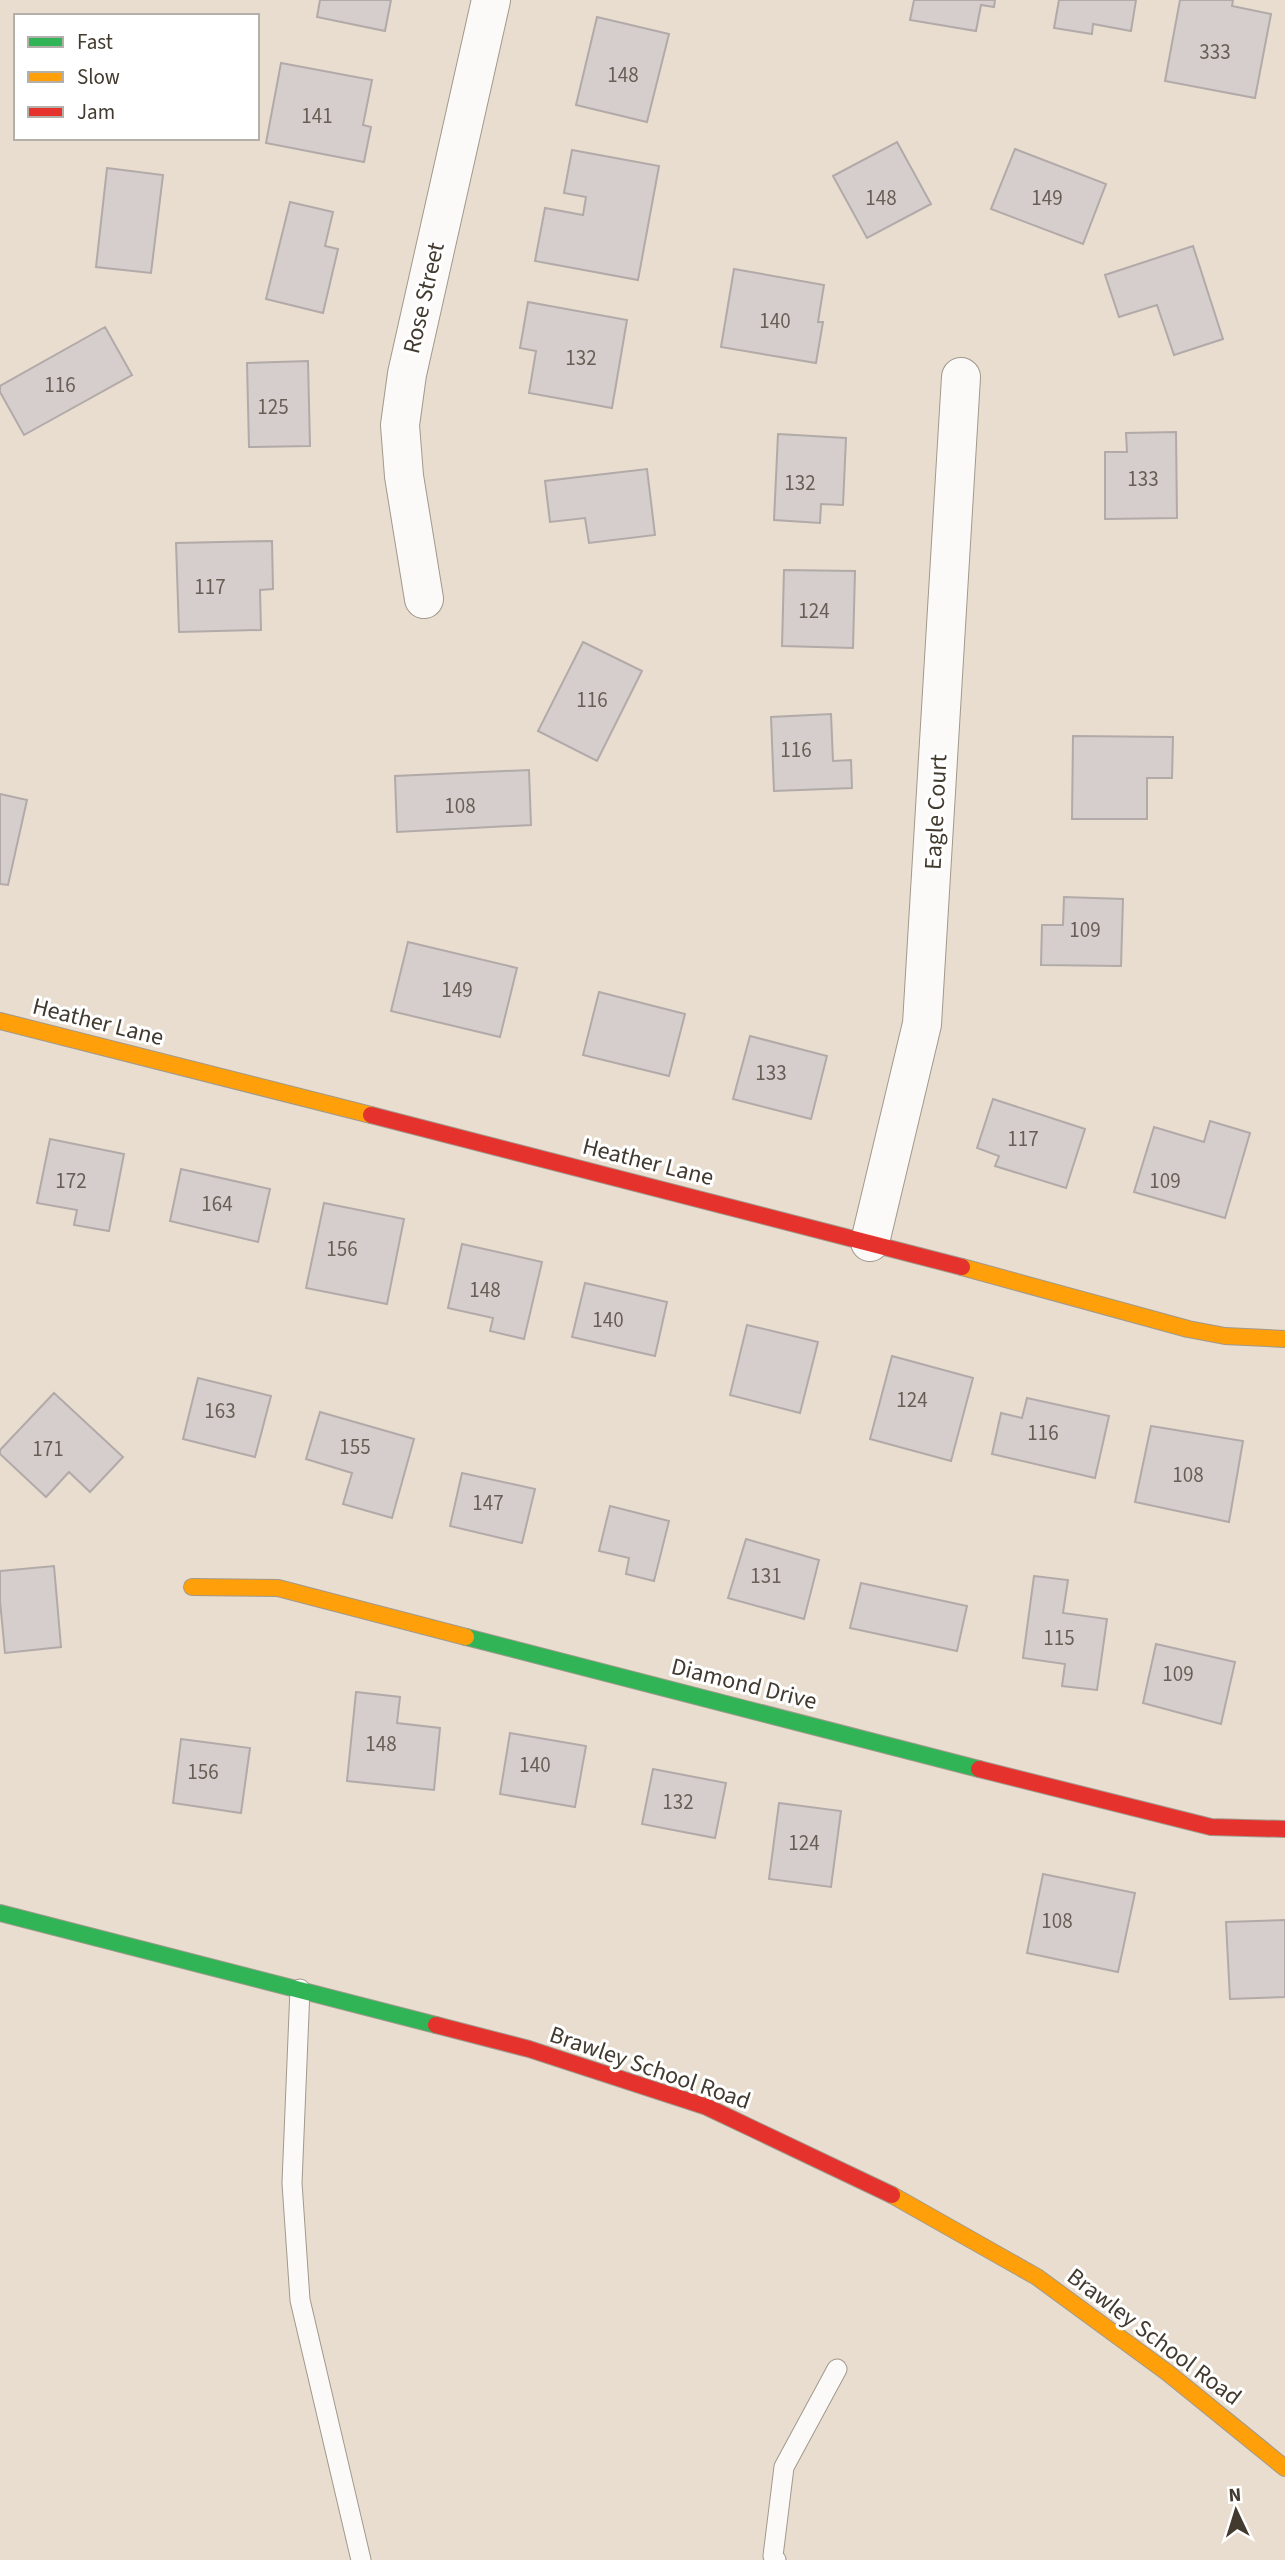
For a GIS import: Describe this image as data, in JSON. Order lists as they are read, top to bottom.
{
  "streets": {
    "street": [
      "Rose Street",
      "Eagle Court",
      "Heather Lane",
      "Diamond Drive",
      "Brawley School Road"
    ]
  },
  "crossings": [
    ["Eagle Court", "Heather Lane"]
  ],
  "house_numbers": [
    "333",
    "148",
    "141",
    "148",
    "149",
    "140",
    "132",
    "116",
    "125",
    "133",
    "132",
    "117",
    "124",
    "116",
    "116",
    "108",
    "109",
    "149",
    "133",
    "117",
    "172",
    "109",
    "164",
    "156",
    "148",
    "140",
    "124",
    "163",
    "116",
    "155",
    "171",
    "108",
    "147",
    "131",
    "115",
    "109",
    "148",
    "140",
    "156",
    "132",
    "124",
    "108"
  ],
  "legend": ["Fast", "Slow", "Jam"],
  "north": "top"
}
